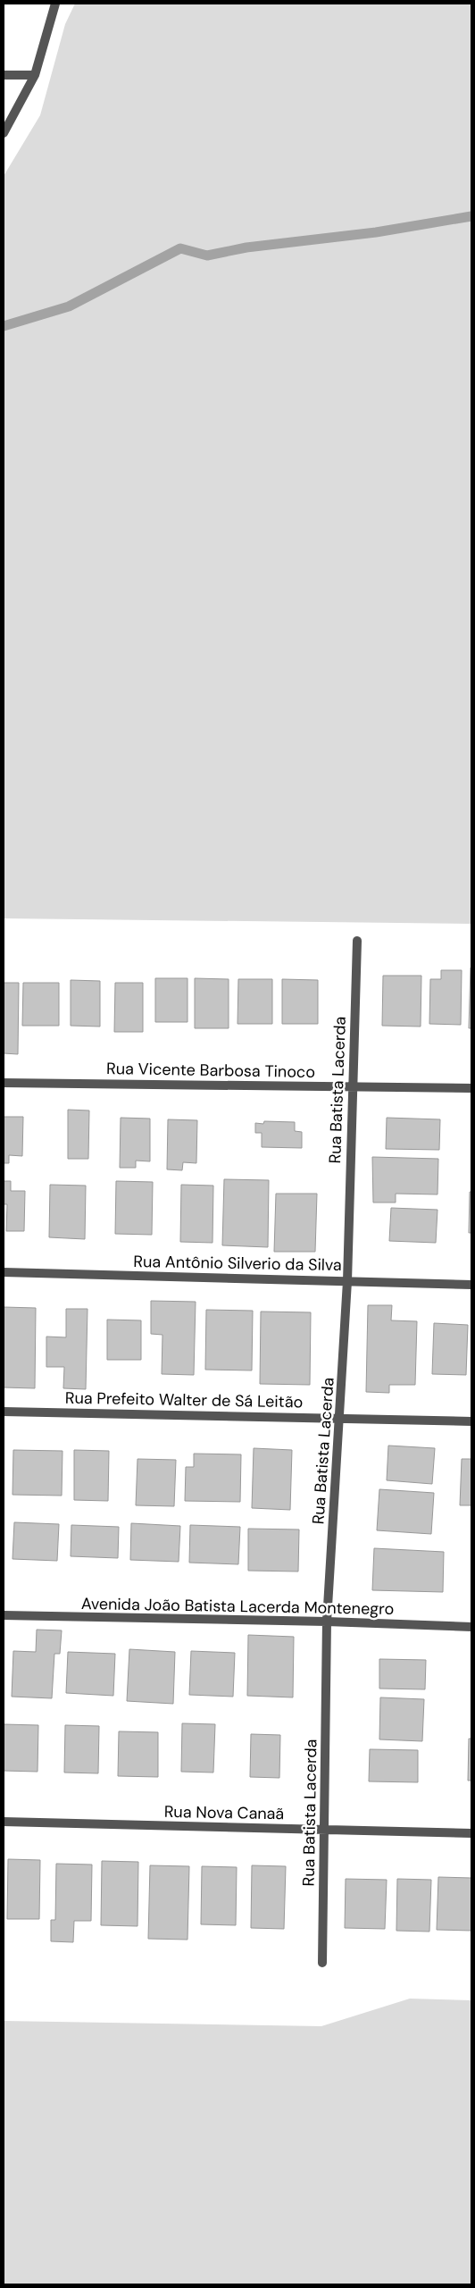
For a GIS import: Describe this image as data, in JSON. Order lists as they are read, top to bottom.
{
  "streets": {
    "street": [
      "Rua Vicente Barbosa Tinoco",
      "Rua Batista Lacerda",
      "Rua Antônio Silverio da Silva",
      "Rua Prefeito Walter de Sá Leitão",
      "Avenida João Batista Lacerda Montenegro",
      "Rua Nova Canaã"
    ]
  },
  "crossings": [
    ["Rua Vicente Barbosa Tinoco", "Rua Batista Lacerda"],
    ["Rua Batista Lacerda", "Rua Antônio Silverio da Silva"],
    ["Rua Batista Lacerda", "Rua Prefeito Walter de Sá Leitão"],
    ["Rua Batista Lacerda", "Avenida João Batista Lacerda Montenegro"],
    ["Rua Batista Lacerda", "Rua Nova Canaã"]
  ]
}
